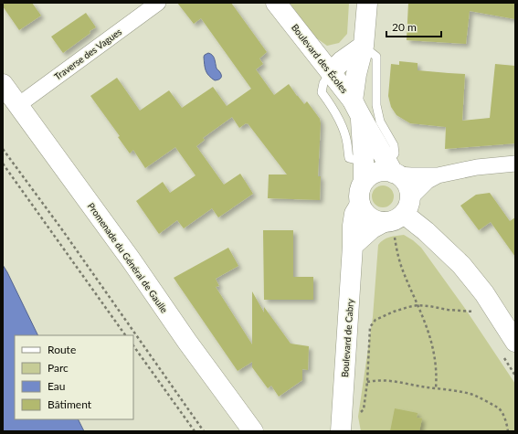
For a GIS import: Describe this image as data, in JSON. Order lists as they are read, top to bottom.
{
  "streets": {
    "main road": ["Boulevard des Écoles", "Promenade du Général de Gaulle", "Boulevard de Cabry"],
    "street": ["Traverse des Vagues"]
  },
  "crossings": [
    ["Traverse des Vagues", "Promenade du Général de Gaulle"],
    ["Boulevard des Écoles", "Boulevard de Cabry"]
  ],
  "legend": [
    "Route",
    "Parc",
    "Eau",
    "Bâtiment"
  ],
  "scale_bar": "20 m"
}
